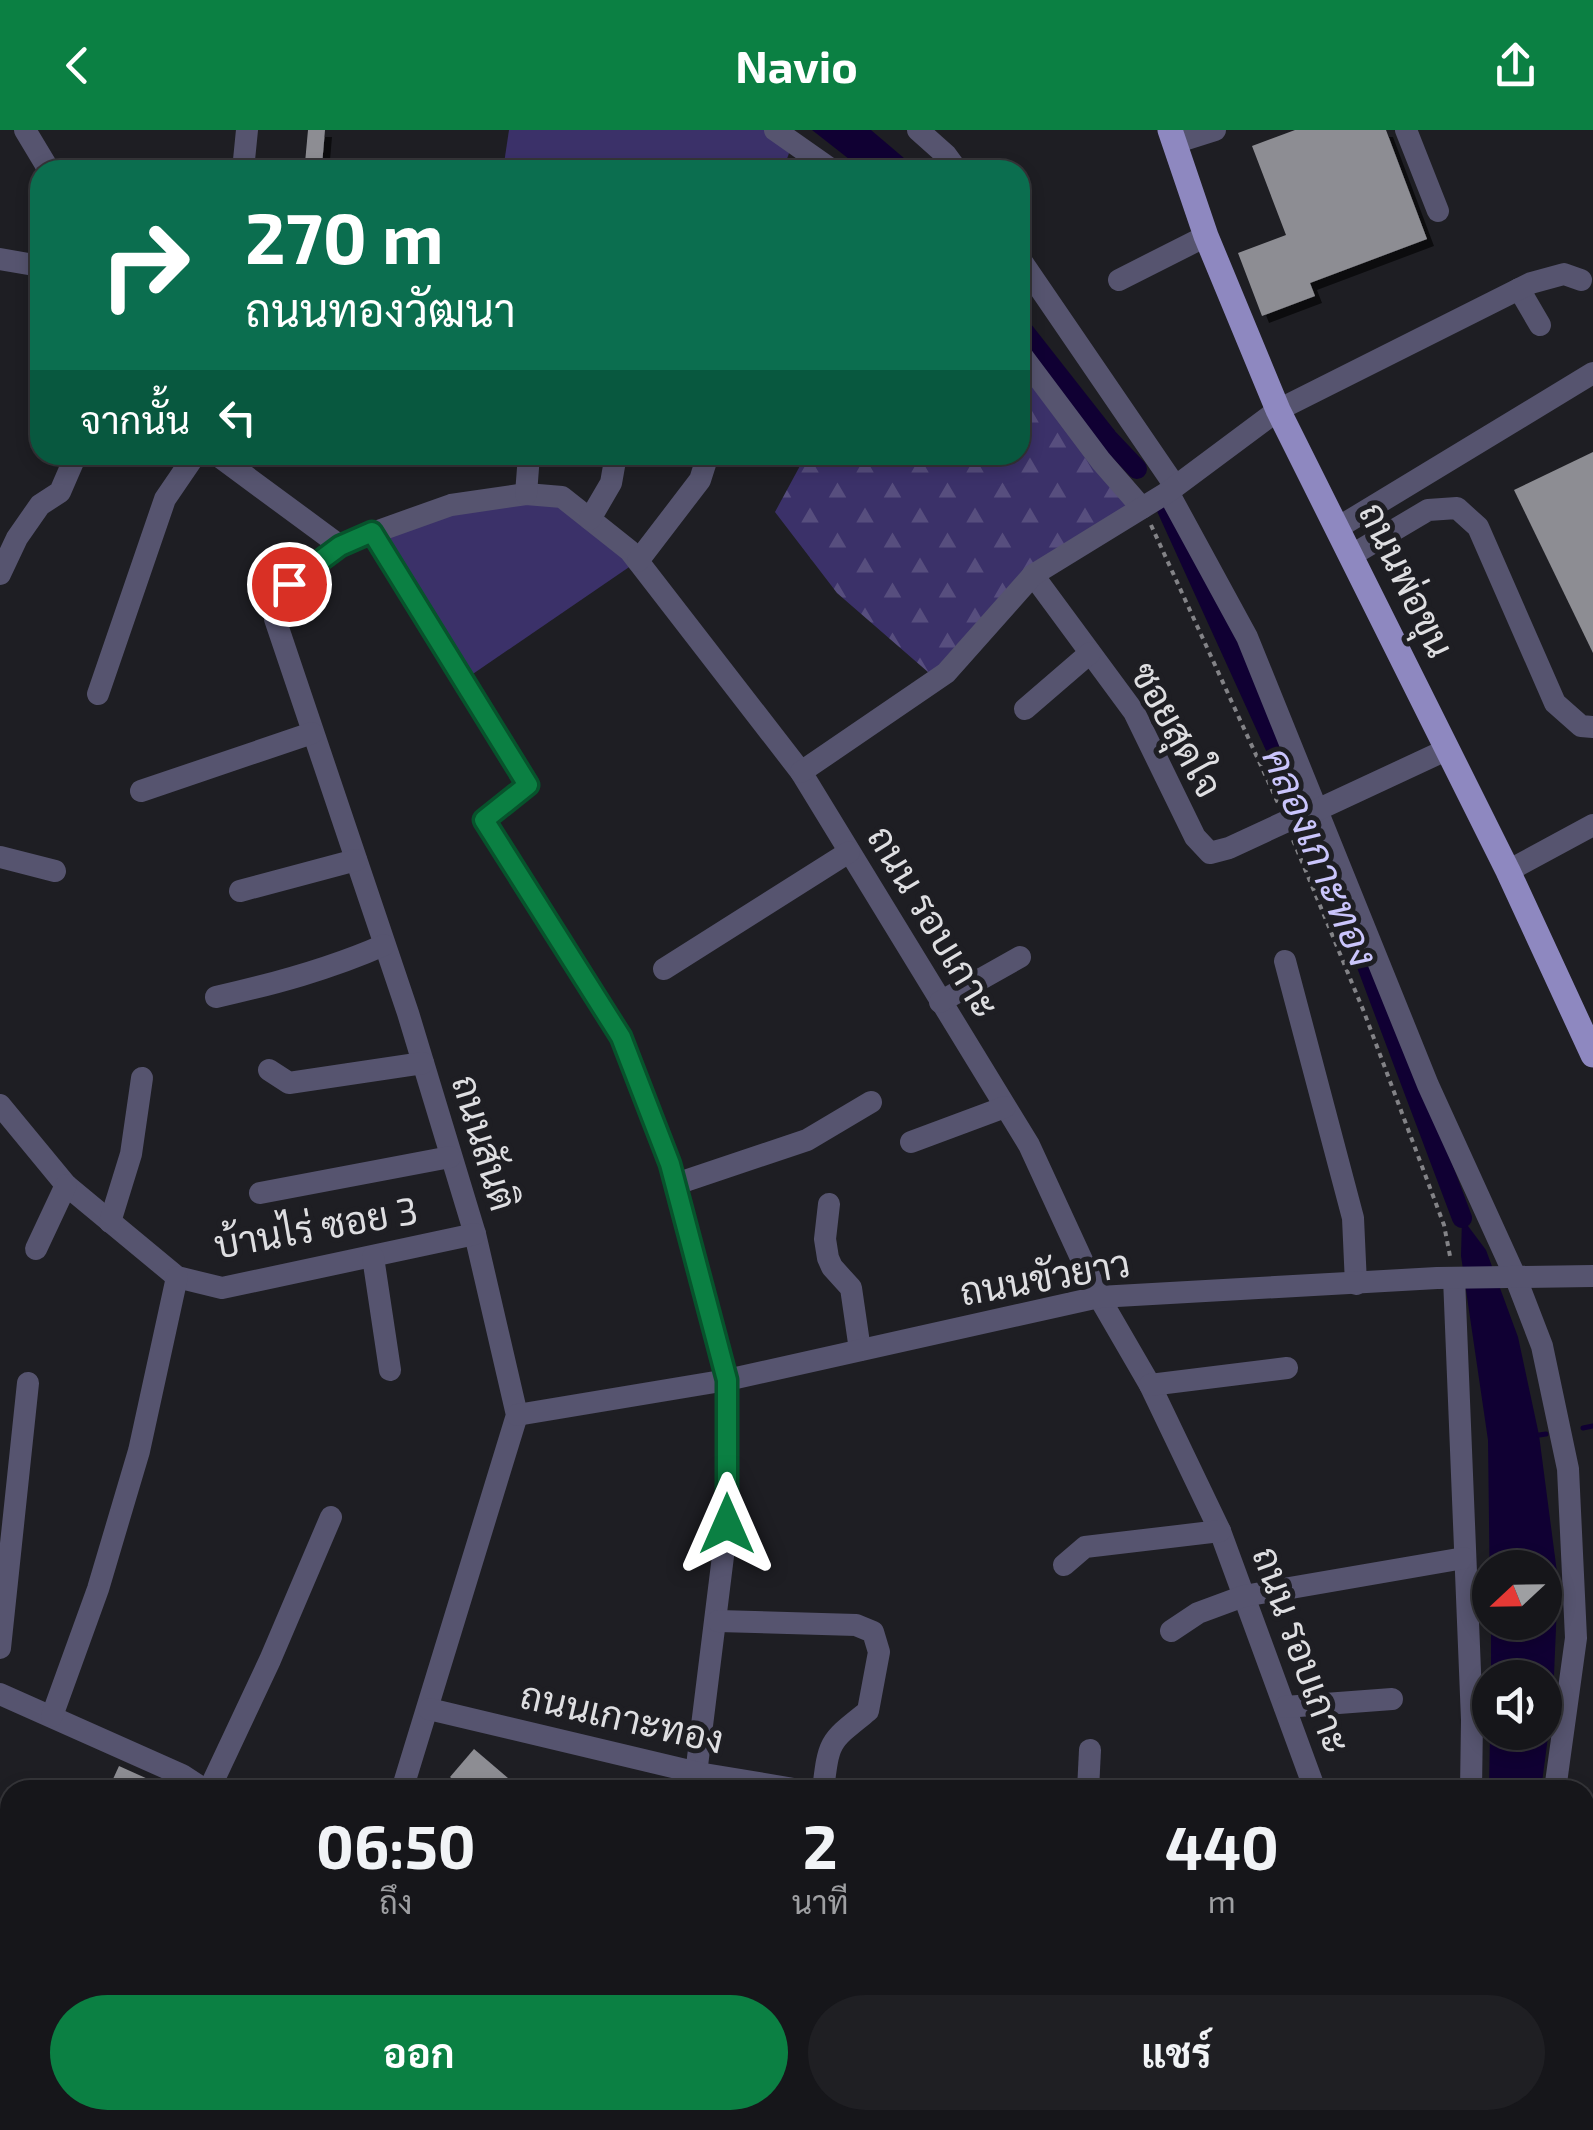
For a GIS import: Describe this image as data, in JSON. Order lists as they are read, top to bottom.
{
  "streets": {
    "main road": ["ถนนพ่อขุน"],
    "street": [
      "ซอยสุดใจ",
      "ถนน รอบเกาะ",
      "ถนนสันติ",
      "บ้านไร่ ซอย 3",
      "ถนนขัวยาว",
      "ถนนเกาะทอง"
    ]
  },
  "crossings": [
    ["ถนน รอบเกาะ", "ถนนสันติ"],
    ["ถนน รอบเกาะ", "ถนนขัวยาว"],
    ["ถนนสันติ", "บ้านไร่ ซอย 3"],
    ["ถนนสันติ", "ถนนขัวยาว"],
    ["ถนนสันติ", "ถนนเกาะทอง"]
  ],
  "water": ["คลองเกาะทอง"],
  "north": "left",
  "page": {
    "header": "Navio",
    "turn": ["270 m", "ถนนทองวัฒนา"],
    "then": "จากนั้น",
    "eta": [
      "06:50",
      "ถึง",
      "2",
      "นาที",
      "440",
      "m"
    ],
    "buttons": ["ออก", "แชร์"]
  }
}
